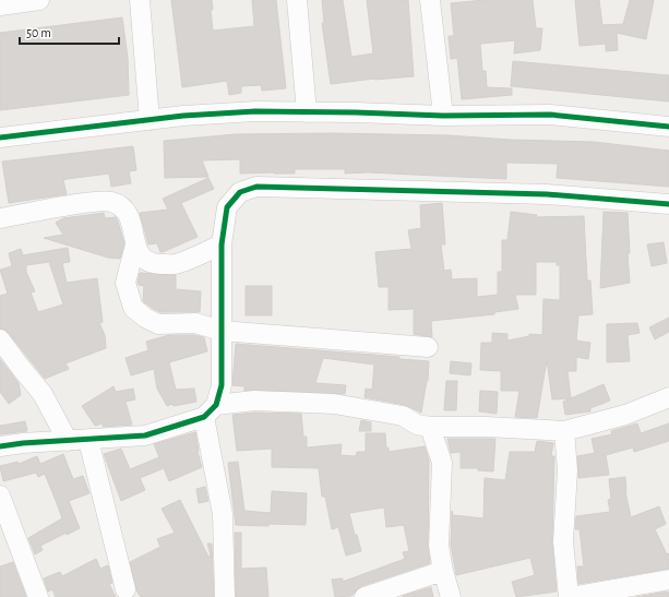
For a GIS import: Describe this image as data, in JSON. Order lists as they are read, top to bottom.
{
  "scale_bar": "50 m"
}
